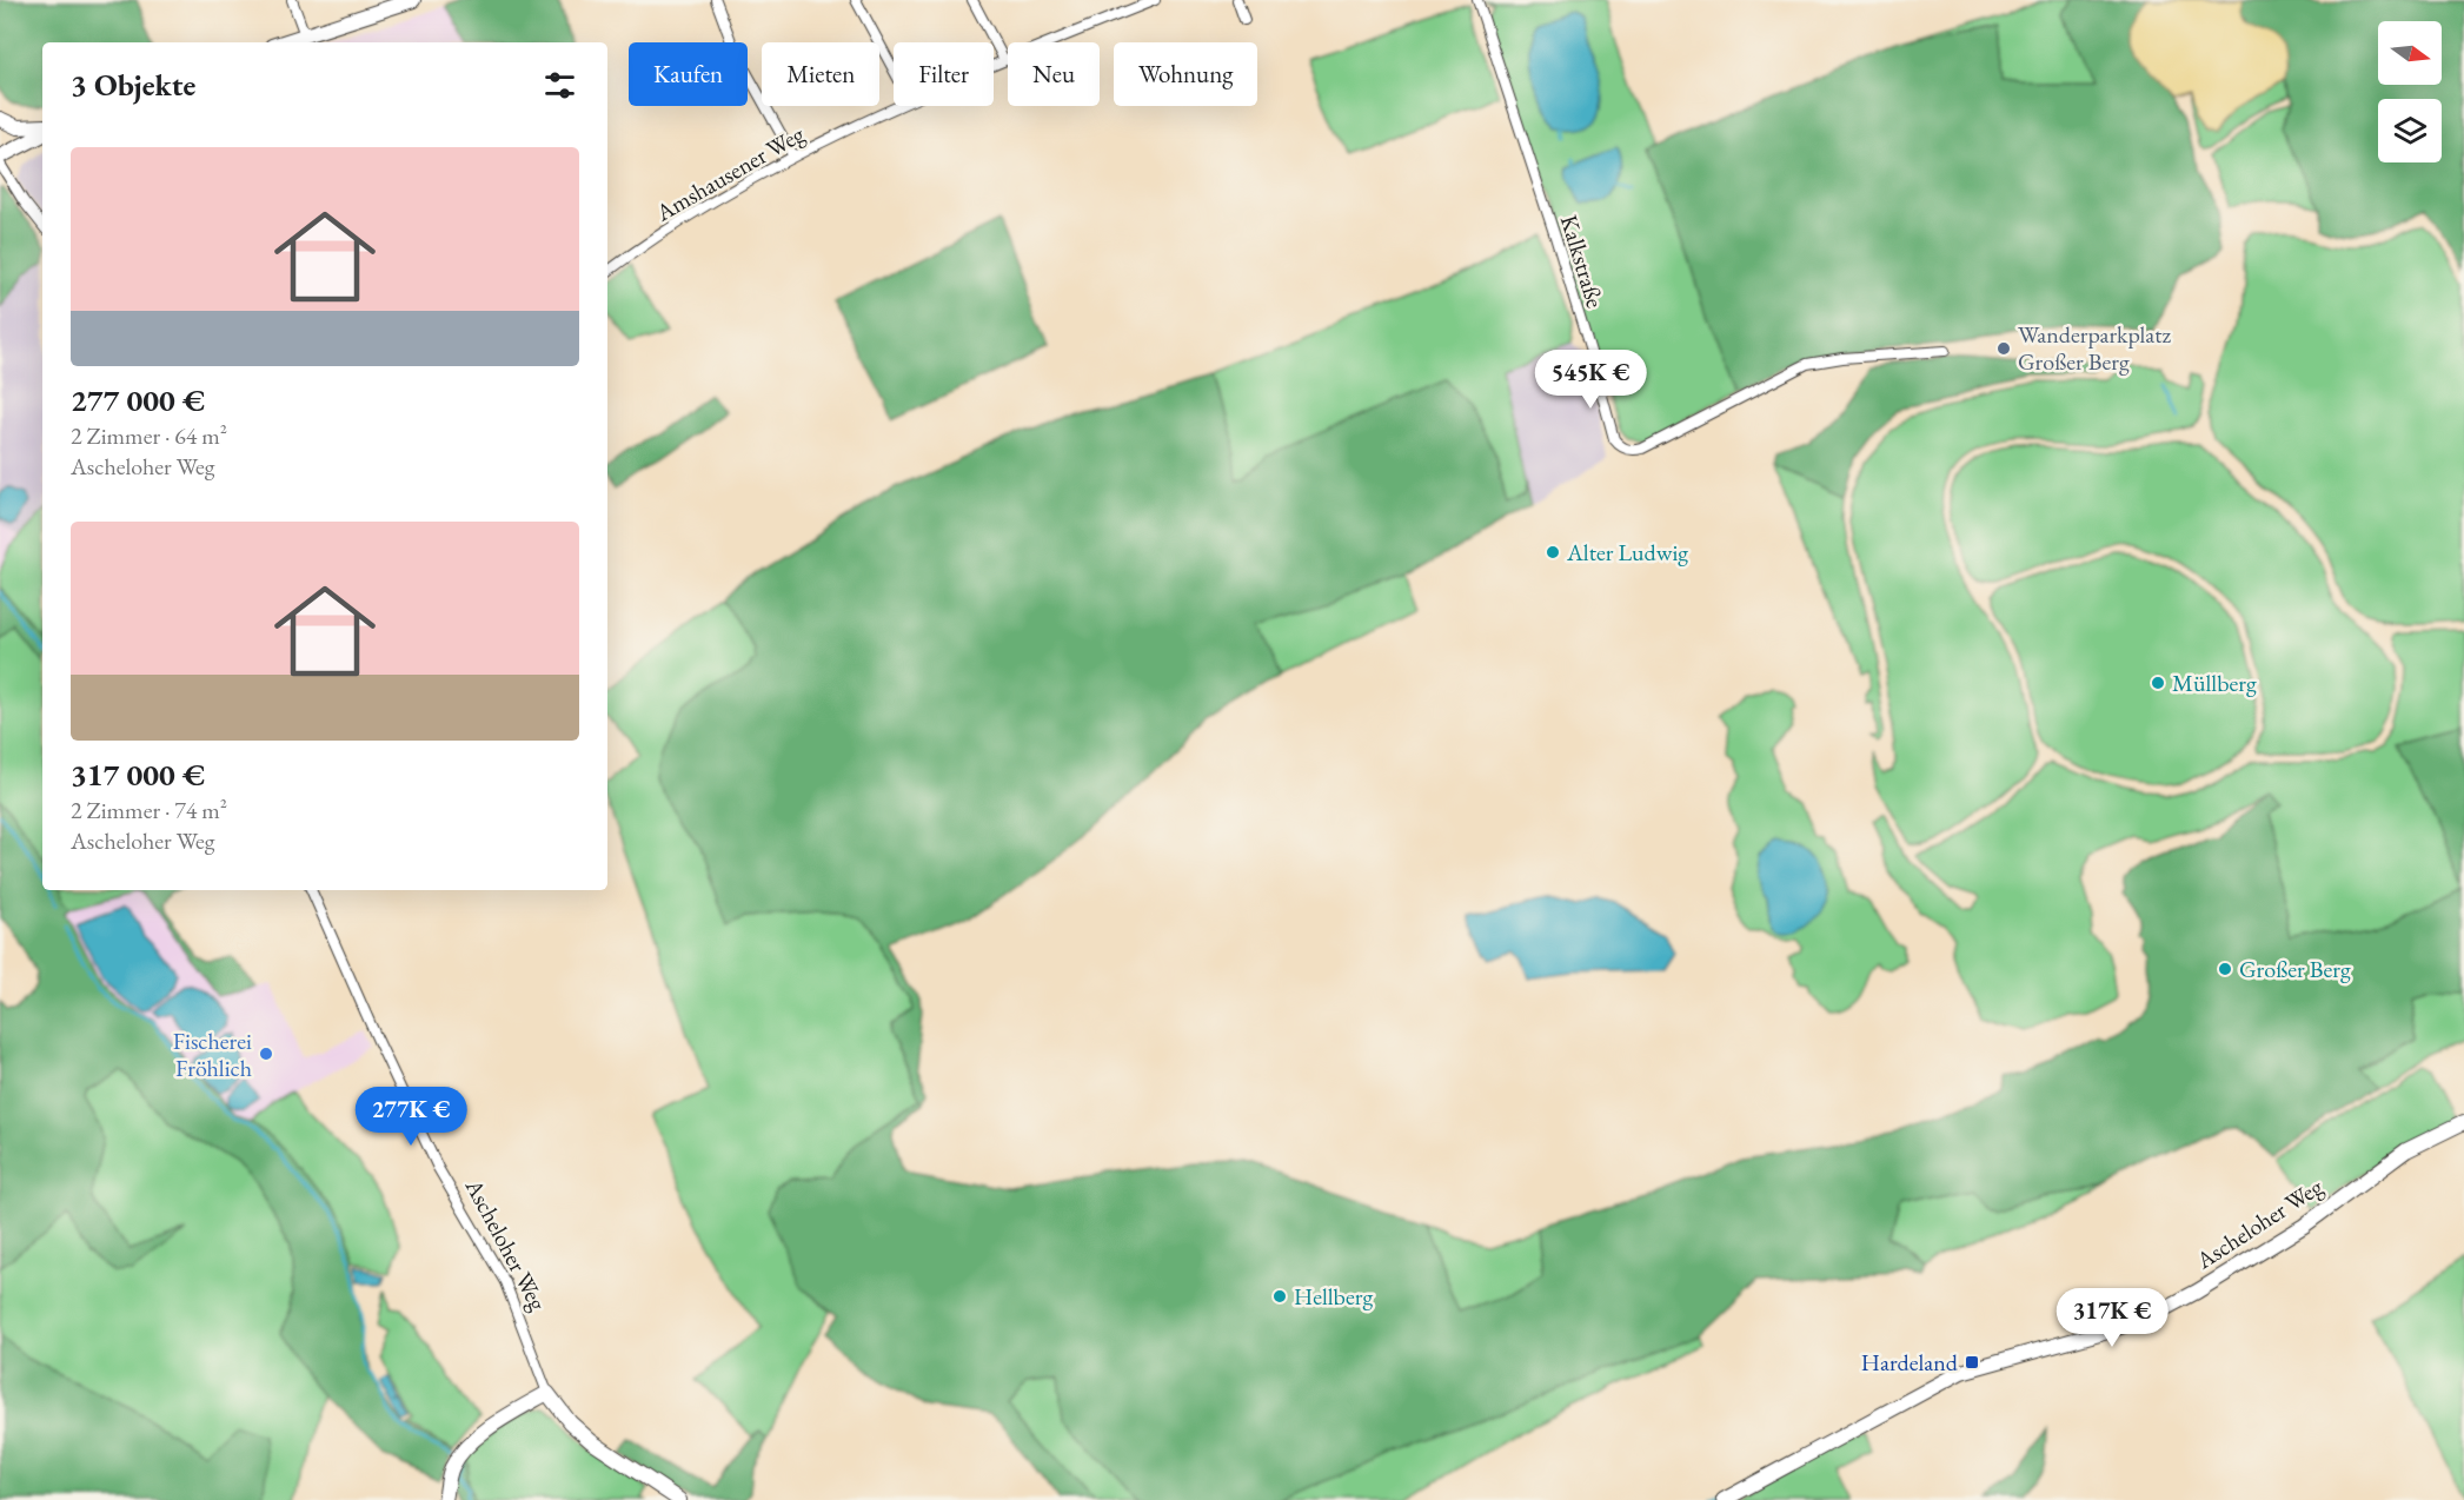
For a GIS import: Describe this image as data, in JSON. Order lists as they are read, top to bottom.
{
  "streets": {
    "street": ["Amshausener Weg", "Kalkstraße", "Ascheloher Weg"]
  },
  "places": {
    "other": [
      "Wanderparkplatz Großer Berg",
      "Alter Ludwig",
      "Müllberg",
      "Großer Berg",
      "Fischerei Fröhlich",
      "Hellberg"
    ],
    "transit": ["Hardeland"]
  },
  "north": "right",
  "page": {
    "chip": [
      "Kaufen",
      "Mieten",
      "Filter",
      "Neu",
      "Wohnung"
    ],
    "heading": "3 Objekte",
    "list": [
      {
        "name": "277 000 €",
        "note": "2 Zimmer · 64 m² · Ascheloher Weg"
      },
      {
        "name": "317 000 €",
        "note": "2 Zimmer · 74 m² · Ascheloher Weg"
      }
    ],
    "price": ["545K €", "277K €", "317K €"]
  }
}
